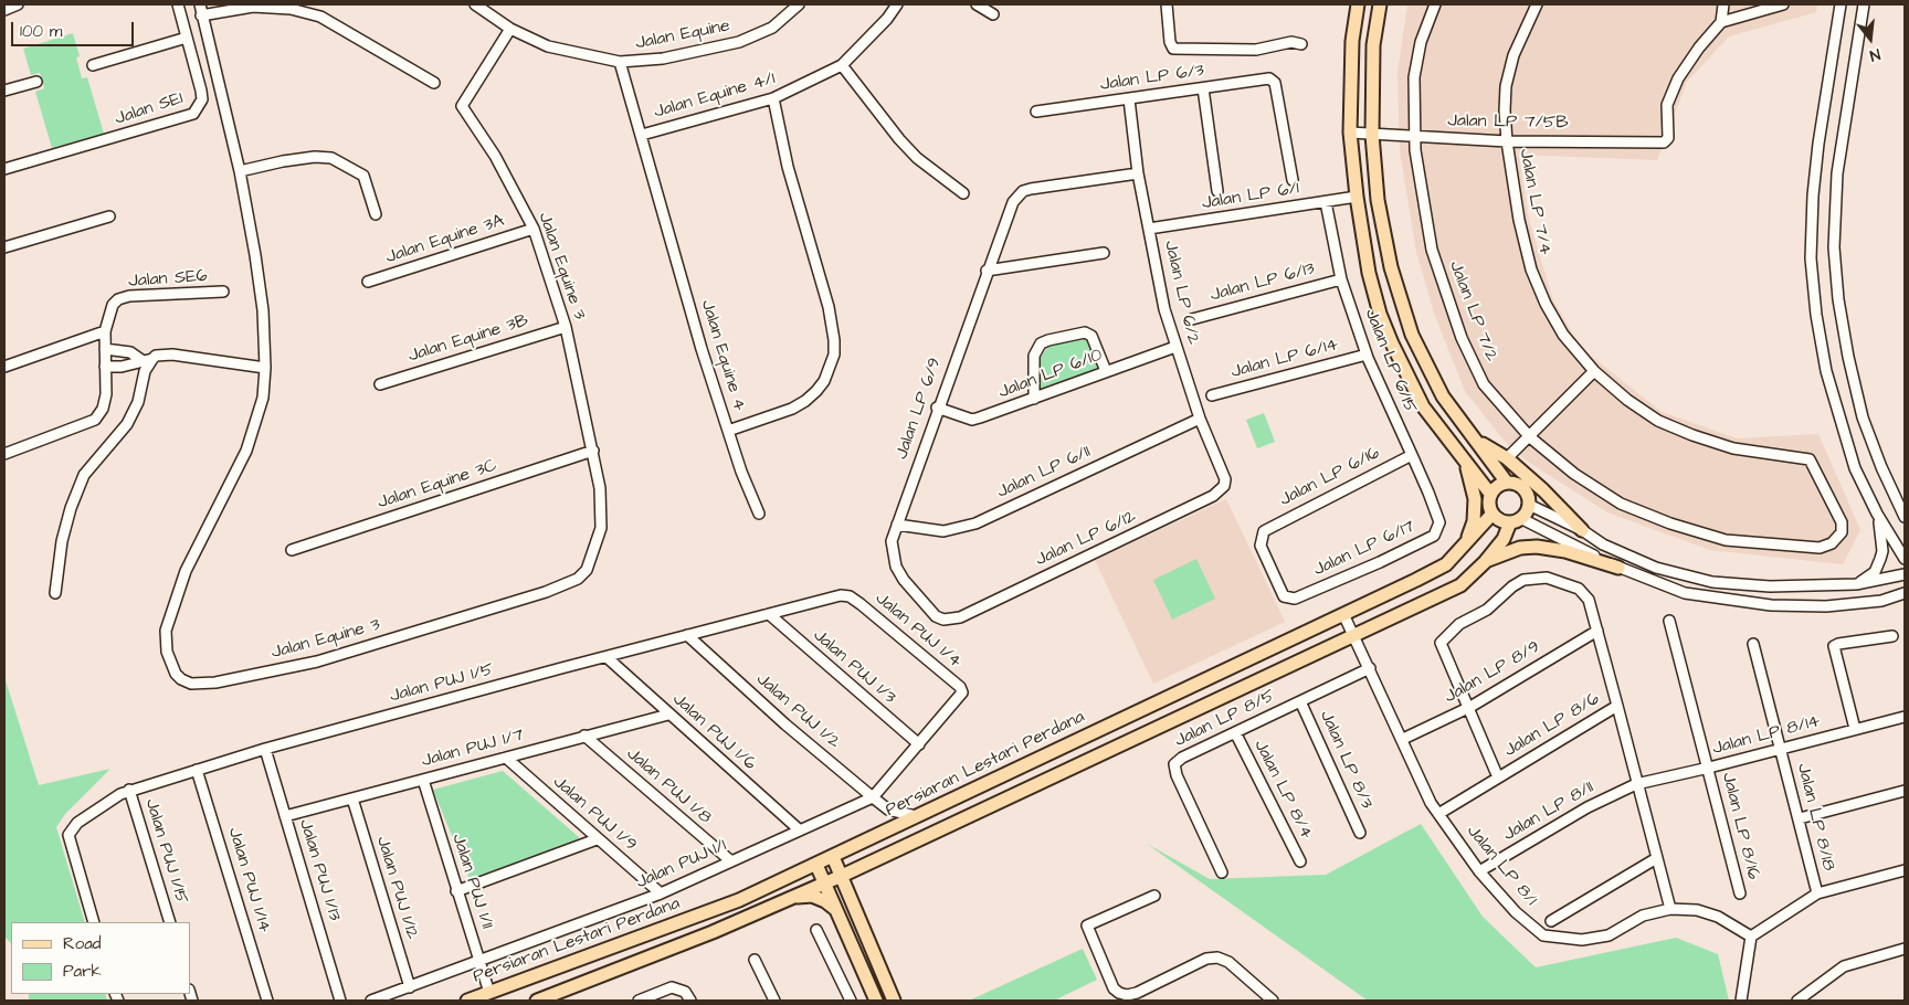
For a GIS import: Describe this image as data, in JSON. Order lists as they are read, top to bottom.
{
  "streets": {
    "main road": ["Persiaran Lestari Perdana"],
    "street": [
      "Jalan Equine",
      "Jalan LP 6/3",
      "Jalan Equine 4/1",
      "Jalan SE1",
      "Jalan LP 7/5B",
      "Jalan LP 6/1",
      "Jalan LP 7/4",
      "Jalan Equine 3A",
      "Jalan Equine 3",
      "Jalan SE6",
      "Jalan LP 6/13",
      "Jalan LP 6/2",
      "Jalan LP 7/2",
      "Jalan Equine 3B",
      "Jalan Equine 4",
      "Jalan LP 6/14",
      "Jalan LP 6/15",
      "Jalan LP 6/10",
      "Jalan LP 6/9",
      "Jalan LP 6/11",
      "Jalan LP 6/16",
      "Jalan Equine 3C",
      "Jalan LP 6/12",
      "Jalan LP 6/17",
      "Jalan PUJ 1/4",
      "Jalan PUJ 1/3",
      "Jalan LP 8/9",
      "Jalan PUJ 1/5",
      "Jalan PUJ 1/2",
      "Jalan LP 8/5",
      "Jalan LP 8/6",
      "Jalan PUJ 1/6",
      "Jalan LP 8/14",
      "Jalan PUJ 1/7",
      "Jalan LP 8/3",
      "Jalan PUJ 1/8",
      "Jalan LP 8/4",
      "Jalan LP 8/11",
      "Jalan PUJ 1/9",
      "Jalan LP 8/18",
      "Jalan LP 8/16",
      "Jalan PUJ 1/15",
      "Jalan PUJ 1/1",
      "Jalan LP 8/1",
      "Jalan PUJ 1/13",
      "Jalan PUJ 1/14",
      "Jalan PUJ 1/11",
      "Jalan PUJ 1/12"
    ]
  },
  "crossings": [
    ["Jalan Equine", "Jalan Equine 3"],
    ["Jalan Equine", "Jalan Equine 4"],
    ["Jalan LP 6/3", "Jalan LP 6/2"],
    ["Jalan Equine 4/1", "Jalan Equine 4"],
    ["Jalan LP 7/5B", "Jalan LP 7/4"],
    ["Jalan LP 7/5B", "Jalan LP 7/2"],
    ["Jalan LP 6/1", "Jalan LP 6/2"],
    ["Jalan LP 6/1", "Jalan LP 6/15"],
    ["Jalan LP 7/4", "Jalan LP 7/2"],
    ["Jalan Equine 3A", "Jalan Equine 3"],
    ["Jalan Equine 3", "Jalan Equine 3B"],
    ["Jalan Equine 3", "Jalan Equine 3C"],
    ["Jalan LP 6/13", "Jalan LP 6/15"],
    ["Jalan LP 6/2", "Jalan LP 6/10"],
    ["Jalan LP 6/2", "Jalan LP 6/9"],
    ["Jalan LP 6/2", "Jalan LP 6/11"],
    ["Jalan LP 6/2", "Jalan LP 6/12"],
    ["Jalan LP 6/14", "Jalan LP 6/15"],
    ["Jalan LP 6/15", "Jalan LP 6/16"],
    ["Jalan LP 6/15", "Jalan LP 6/17"],
    ["Jalan LP 6/10", "Jalan LP 6/9"],
    ["Jalan LP 6/9", "Jalan LP 6/11"],
    ["Jalan LP 6/9", "Jalan LP 6/12"],
    ["Jalan LP 6/16", "Jalan LP 6/17"],
    ["Jalan PUJ 1/4", "Jalan PUJ 1/5"],
    ["Jalan PUJ 1/4", "Jalan PUJ 1/1"],
    ["Jalan PUJ 1/3", "Jalan PUJ 1/5"],
    ["Jalan PUJ 1/3", "Jalan PUJ 1/1"],
    ["Jalan LP 8/9", "Jalan LP 8/1"],
    ["Jalan PUJ 1/5", "Jalan PUJ 1/2"],
    ["Jalan PUJ 1/5", "Jalan PUJ 1/6"],
    ["Jalan PUJ 1/5", "Jalan PUJ 1/15"],
    ["Jalan PUJ 1/5", "Jalan PUJ 1/13"],
    ["Jalan PUJ 1/5", "Jalan PUJ 1/14"],
    ["Jalan PUJ 1/2", "Persiaran Lestari Perdana"],
    ["Jalan PUJ 1/2", "Jalan PUJ 1/1"],
    ["Jalan LP 8/5", "Jalan LP 8/3"],
    ["Jalan LP 8/5", "Jalan LP 8/4"],
    ["Jalan LP 8/5", "Jalan LP 8/1"],
    ["Jalan LP 8/6", "Jalan LP 8/14"],
    ["Jalan LP 8/6", "Jalan LP 8/11"],
    ["Jalan LP 8/6", "Jalan LP 8/1"],
    ["Jalan PUJ 1/6", "Jalan PUJ 1/7"],
    ["Jalan PUJ 1/6", "Jalan PUJ 1/1"],
    ["Jalan LP 8/14", "Jalan LP 8/11"],
    ["Jalan LP 8/14", "Jalan LP 8/18"],
    ["Jalan LP 8/14", "Jalan LP 8/16"],
    ["Jalan PUJ 1/7", "Jalan PUJ 1/8"],
    ["Jalan PUJ 1/7", "Jalan PUJ 1/9"],
    ["Jalan PUJ 1/7", "Jalan PUJ 1/13"],
    ["Jalan PUJ 1/7", "Jalan PUJ 1/11"],
    ["Jalan PUJ 1/7", "Jalan PUJ 1/12"],
    ["Persiaran Lestari Perdana", "Jalan LP 8/1"],
    ["Persiaran Lestari Perdana", "Jalan PUJ 1/11"],
    ["Jalan PUJ 1/8", "Jalan PUJ 1/1"],
    ["Jalan LP 8/11", "Jalan LP 8/1"],
    ["Jalan PUJ 1/9", "Jalan PUJ 1/1"],
    ["Jalan PUJ 1/1", "Jalan PUJ 1/11"],
    ["Jalan PUJ 1/1", "Jalan PUJ 1/12"]
  ],
  "legend": ["Road", "Park"],
  "scale_bar": "100 m",
  "north": "bottom"
}
